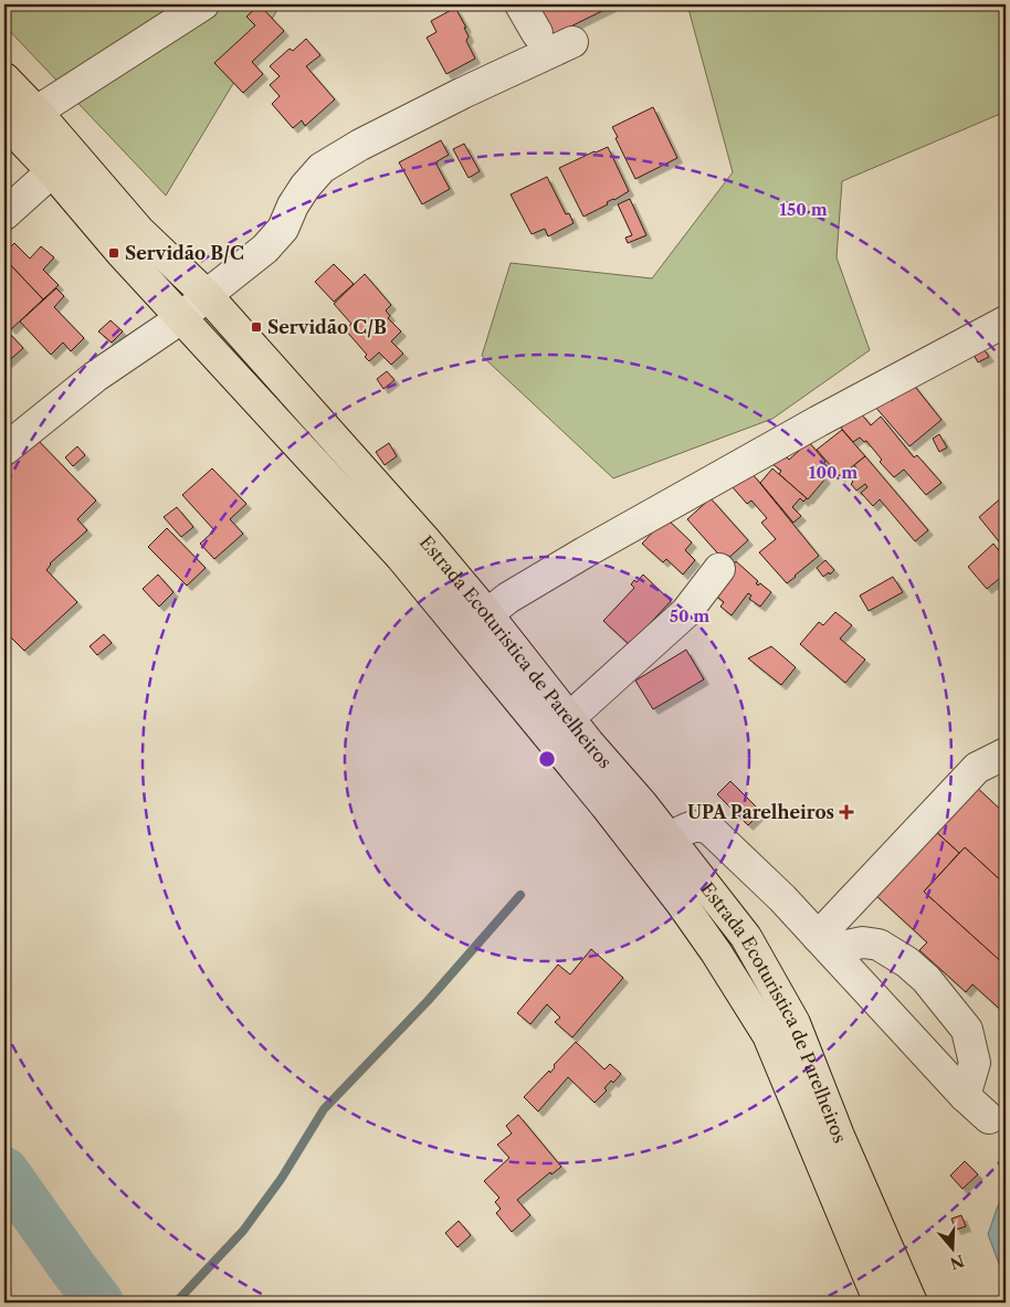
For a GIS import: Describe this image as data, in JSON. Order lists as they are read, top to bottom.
{
  "streets": {
    "main road": ["Estrada Ecoturistica de Parelheiros"]
  },
  "places": {
    "transit": ["Servidão B/C", "Servidão C/B"],
    "health": ["UPA Parelheiros"]
  },
  "north": "bottom",
  "rings": ["150 m", "100 m", "50 m"]
}
